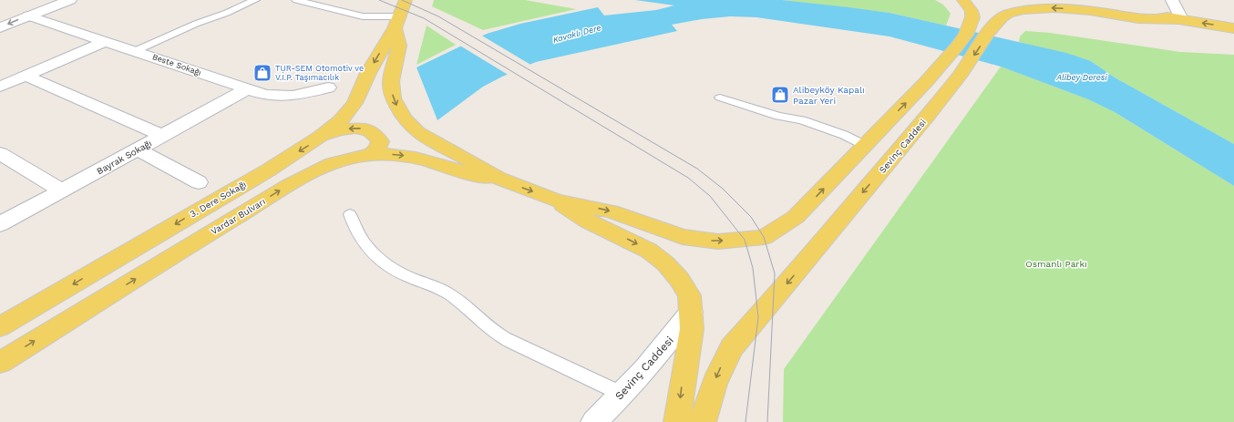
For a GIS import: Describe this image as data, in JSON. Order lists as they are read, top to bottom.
{
  "streets": {
    "main road": ["Sevinç Caddesi", "3. Dere Sokağı", "Vardar Bulvarı"],
    "street": ["Beste Sokağı", "Bayrak Sokağı"]
  },
  "crossings": [
    ["Beste Sokağı", "Bayrak Sokağı"]
  ],
  "one_way": ["Sevinç Caddesi", "3. Dere Sokağı", "Vardar Bulvarı"],
  "water": ["Kavaklı Dere", "Alibey Deresi"],
  "parks": ["Osmanlı Parkı"],
  "places": {
    "shop": ["TUR-SEM Otomotiv ve V.İ.P. Taşımacılık", "Alibeyköy Kapalı Pazar Yeri"]
  }
}
